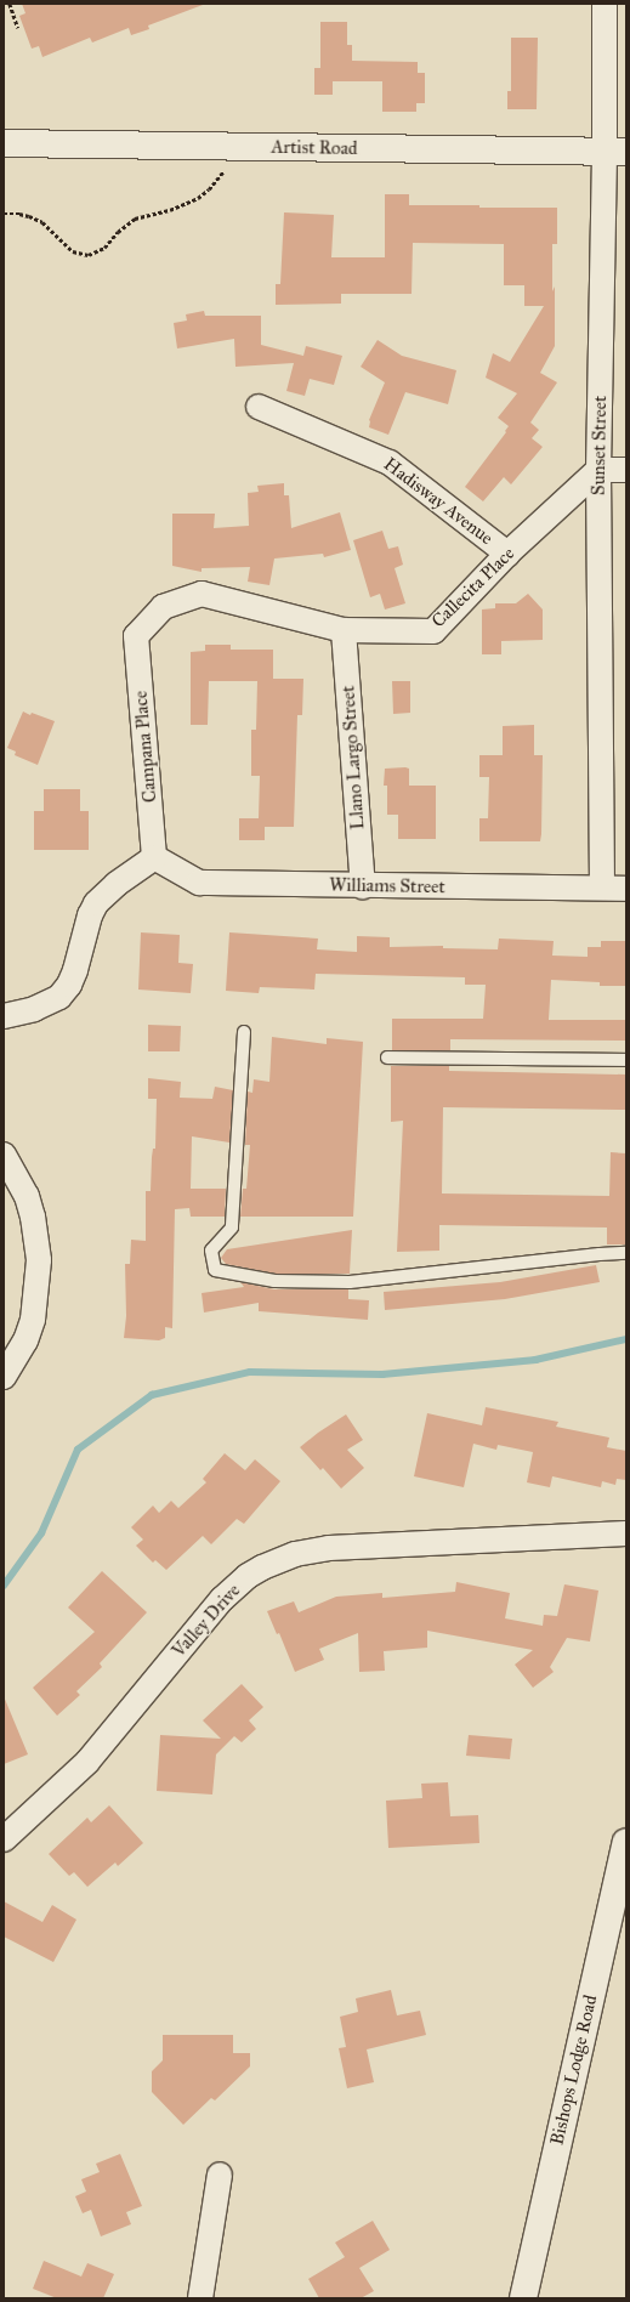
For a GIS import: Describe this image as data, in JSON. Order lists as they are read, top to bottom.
{
  "streets": {
    "main road": ["Artist Road", "Bishops Lodge Road"],
    "street": [
      "Sunset Street",
      "Hadisway Avenue",
      "Callecita Place",
      "Campana Place",
      "Llano Largo Street",
      "Williams Street",
      "Valley Drive"
    ]
  },
  "crossings": [
    ["Artist Road", "Sunset Street"],
    ["Sunset Street", "Callecita Place"],
    ["Sunset Street", "Williams Street"],
    ["Hadisway Avenue", "Callecita Place"],
    ["Callecita Place", "Campana Place"],
    ["Callecita Place", "Llano Largo Street"],
    ["Campana Place", "Williams Street"],
    ["Llano Largo Street", "Williams Street"]
  ]
}
